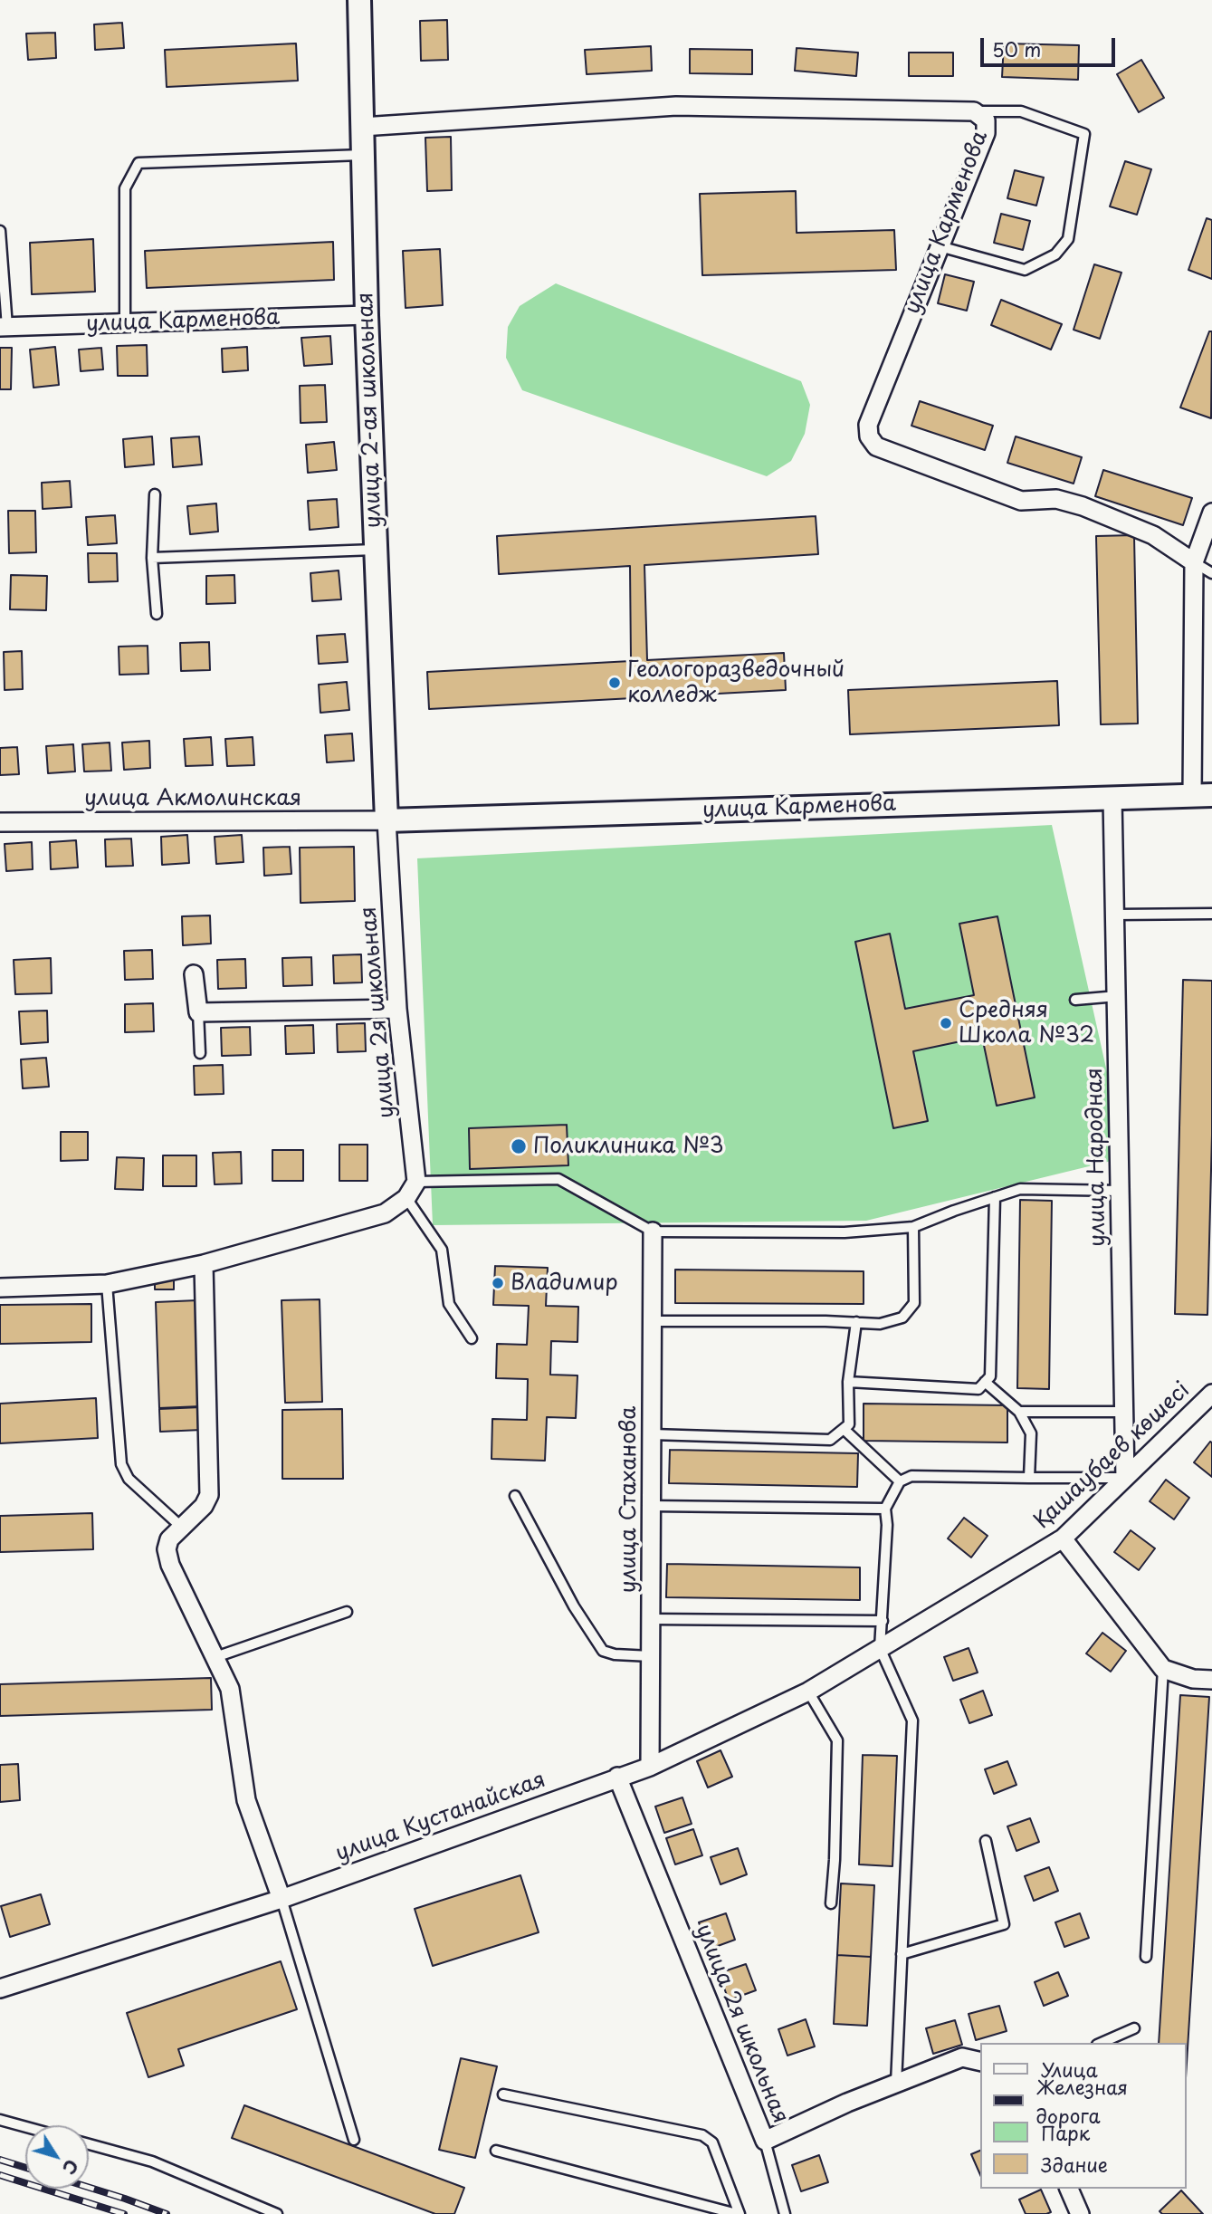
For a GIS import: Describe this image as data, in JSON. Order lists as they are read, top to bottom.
{
  "streets": {
    "street": [
      "улица Карменова",
      "улица 2-ая школьная",
      "улица Акмолинская",
      "улица 2я школьная",
      "улица Народная",
      "Қашаубаев көшесі",
      "улица Стаханова",
      "улица Кустанайская"
    ]
  },
  "crossings": [
    ["улица Карменова", "улица 2-ая школьная"],
    ["улица Карменова", "улица Акмолинская"],
    ["улица Карменова", "улица 2я школьная"],
    ["улица Карменова", "улица Народная"],
    ["улица 2-ая школьная", "улица Акмолинская"],
    ["улица 2-ая школьная", "улица 2я школьная"],
    ["улица Акмолинская", "улица 2я школьная"],
    ["улица 2я школьная", "улица Кустанайская"],
    ["улица Народная", "Қашаубаев көшесі"],
    ["Қашаубаев көшесі", "улица Кустанайская"],
    ["улица Стаханова", "улица Кустанайская"]
  ],
  "places": [
    "Геологоразведочный колледж",
    "Средняя Школа №32",
    "Поликлиника №3",
    "Владимир"
  ],
  "legend": [
    "Улица",
    "Железная дорога",
    "Парк",
    "Здание"
  ],
  "scale_bar": "50 m",
  "north": "bottom right"
}
